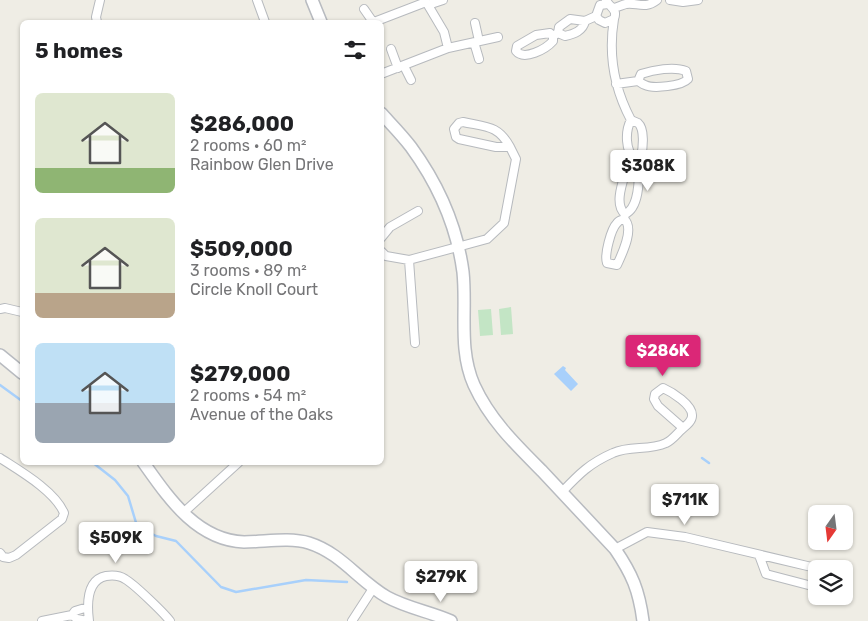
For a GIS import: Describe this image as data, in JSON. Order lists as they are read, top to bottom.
{
  "north": "bottom",
  "page": {
    "heading": "5 homes",
    "list": [
      {
        "name": "$286,000",
        "note": "2 rooms · 60 m² · Rainbow Glen Drive"
      },
      {
        "name": "$509,000",
        "note": "3 rooms · 89 m² · Circle Knoll Court"
      },
      {
        "name": "$279,000",
        "note": "2 rooms · 54 m² · Avenue of the Oaks"
      }
    ],
    "price": [
      "$308K",
      "$286K",
      "$711K",
      "$509K",
      "$279K"
    ]
  }
}
